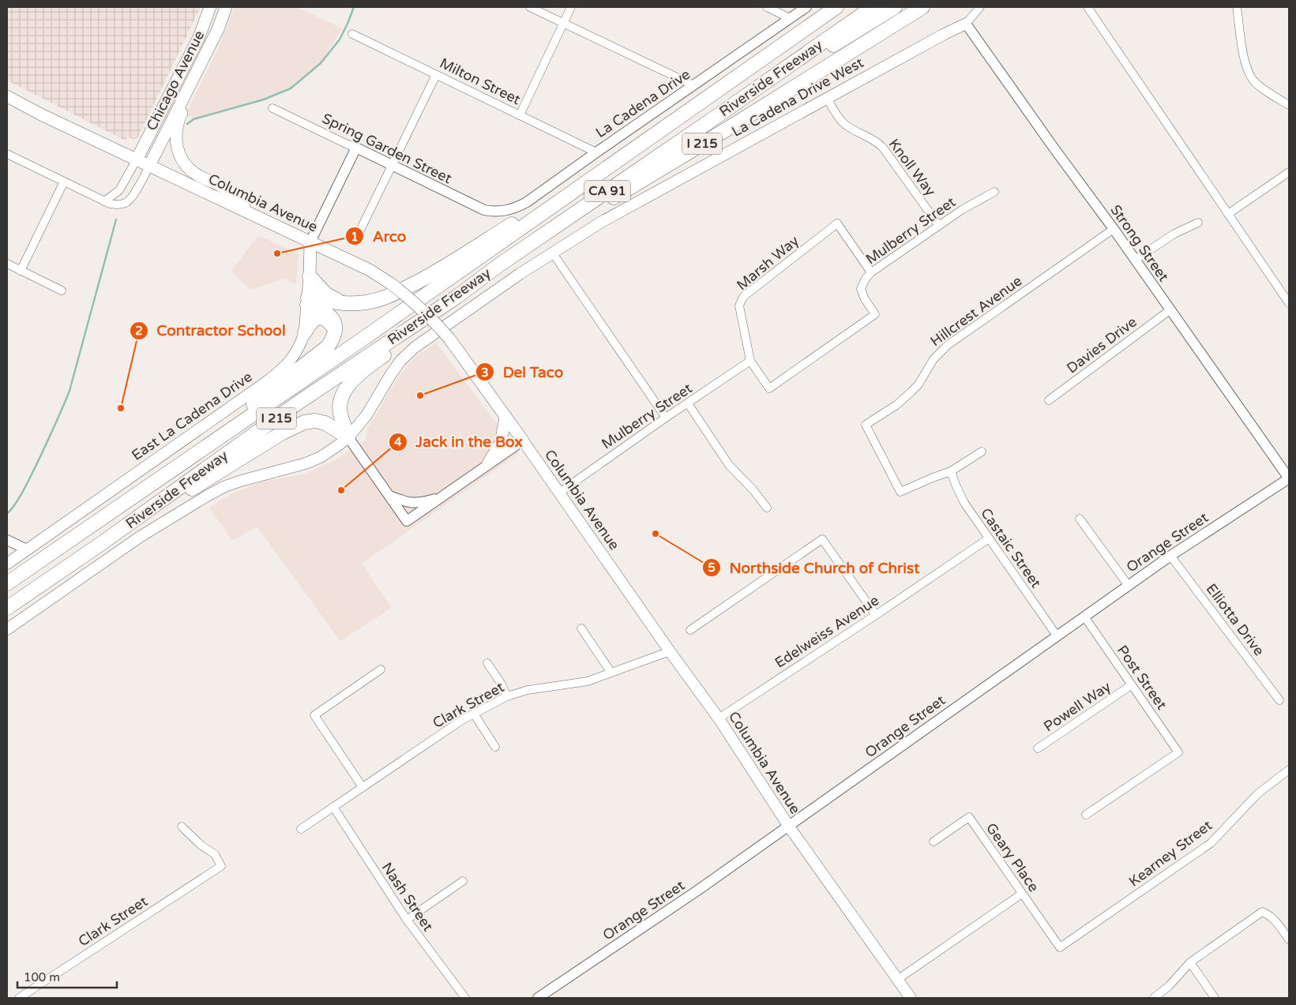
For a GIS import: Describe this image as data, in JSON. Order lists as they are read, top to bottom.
{
  "streets": {
    "highway": ["Riverside Freeway", "I 215", "CA 91"],
    "main road": [
      "Chicago Avenue",
      "La Cadena Drive West",
      "Columbia Avenue",
      "East La Cadena Drive"
    ],
    "street": [
      "Milton Street",
      "La Cadena Drive",
      "Spring Garden Street",
      "Knoll Way",
      "Mulberry Street",
      "Strong Street",
      "Marsh Way",
      "Hillcrest Avenue",
      "Davies Drive",
      "Orange Street",
      "Castaic Street",
      "Elliotta Drive",
      "Edelweiss Avenue",
      "Post Street",
      "Clark Street",
      "Powell Way",
      "Kearney Street",
      "Geary Place",
      "Nash Street"
    ]
  },
  "crossings": [
    ["Riverside Freeway", "I 215"],
    ["Chicago Avenue", "Columbia Avenue"],
    ["Milton Street", "La Cadena Drive"],
    ["La Cadena Drive West", "Knoll Way"],
    ["La Cadena Drive West", "Strong Street"],
    ["La Cadena Drive", "Spring Garden Street"],
    ["Knoll Way", "Mulberry Street"],
    ["Columbia Avenue", "Mulberry Street"],
    ["Columbia Avenue", "East La Cadena Drive"],
    ["Columbia Avenue", "Orange Street"],
    ["Columbia Avenue", "Edelweiss Avenue"],
    ["Columbia Avenue", "Clark Street"],
    ["Mulberry Street", "Marsh Way"],
    ["Strong Street", "Hillcrest Avenue"],
    ["Strong Street", "Davies Drive"],
    ["Strong Street", "Orange Street"],
    ["Hillcrest Avenue", "Castaic Street"],
    ["Orange Street", "Castaic Street"],
    ["Orange Street", "Elliotta Drive"],
    ["Orange Street", "Post Street"],
    ["Castaic Street", "Edelweiss Avenue"],
    ["Post Street", "Powell Way"],
    ["Clark Street", "Nash Street"],
    ["Kearney Street", "Geary Place"]
  ],
  "places": [
    "Arco",
    "Del Taco",
    "Contractor School",
    "Jack in the Box",
    "Northside Church of Christ"
  ],
  "scale_bar": "100 m"
}
